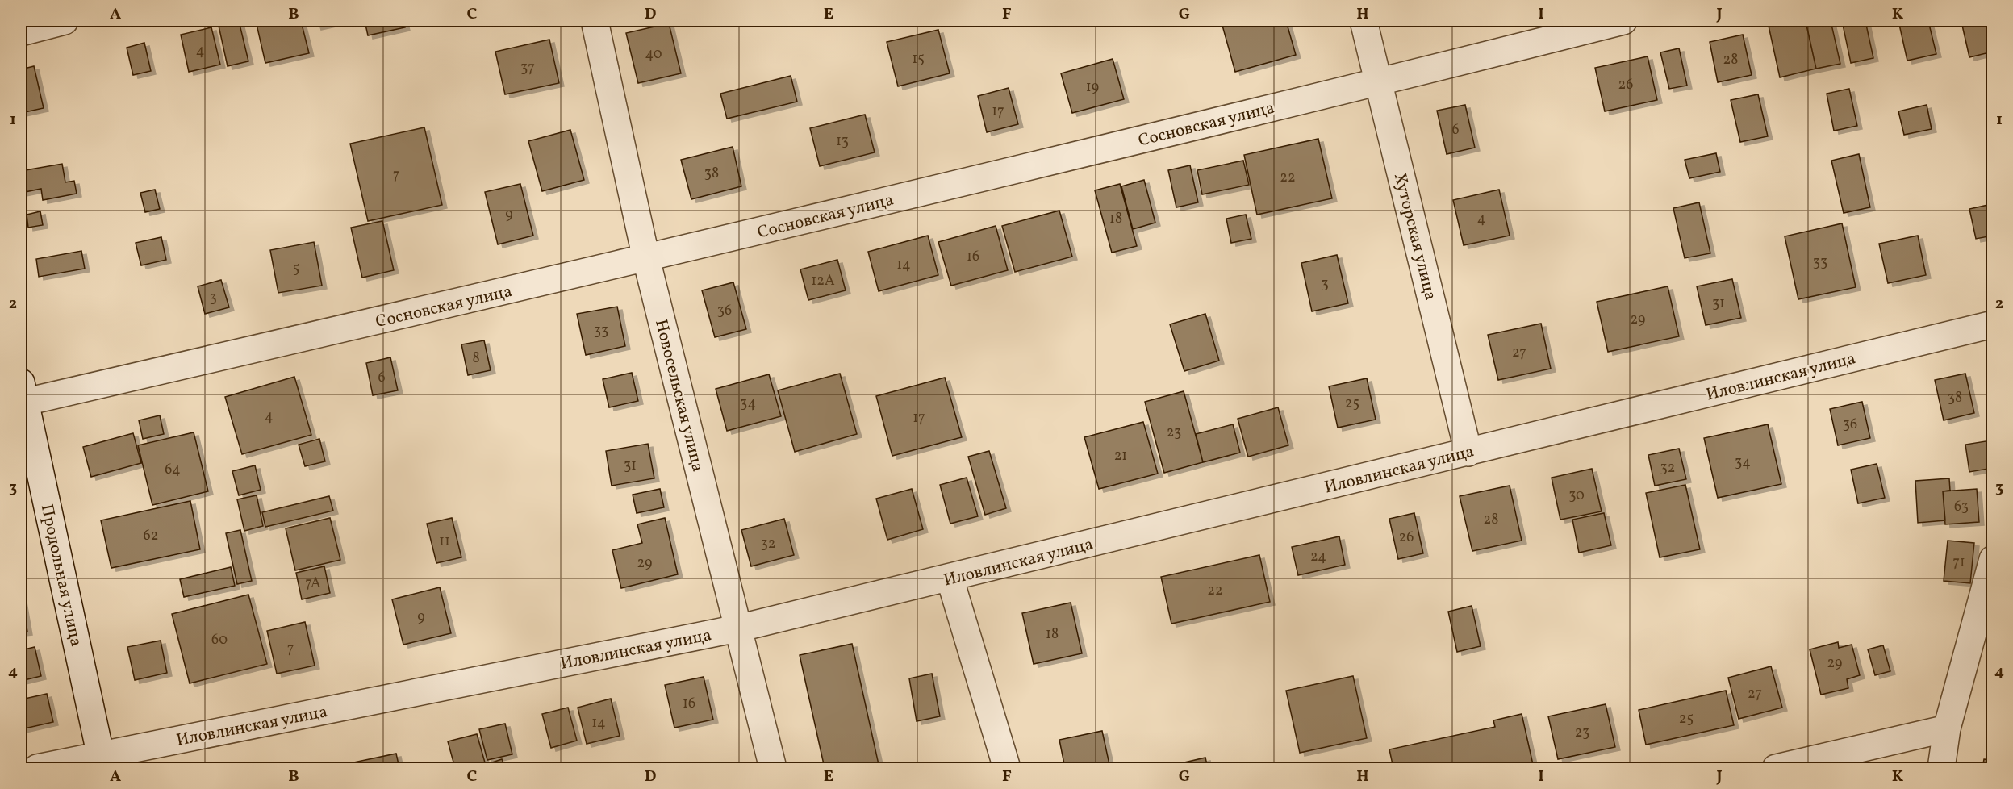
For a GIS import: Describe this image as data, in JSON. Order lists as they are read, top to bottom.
{
  "streets": {
    "street": [
      "Сосновская улица",
      "Хуторская улица",
      "Иловлинская улица",
      "Новосельская улица",
      "Продольная улица"
    ]
  },
  "crossings": [
    ["Сосновская улица", "Хуторская улица"],
    ["Сосновская улица", "Новосельская улица"],
    ["Сосновская улица", "Продольная улица"],
    ["Хуторская улица", "Иловлинская улица"],
    ["Иловлинская улица", "Новосельская улица"],
    ["Иловлинская улица", "Продольная улица"]
  ],
  "house_numbers": [
    "4",
    "40",
    "15",
    "28",
    "37",
    "26",
    "19",
    "17",
    "6",
    "13",
    "38",
    "7",
    "22",
    "9",
    "18",
    "4",
    "16",
    "33",
    "14",
    "5",
    "12А",
    "3",
    "3",
    "31",
    "36",
    "29",
    "33",
    "27",
    "8",
    "6",
    "38",
    "34",
    "25",
    "4",
    "17",
    "36",
    "23",
    "21",
    "34",
    "31",
    "32",
    "64",
    "30",
    "63",
    "28",
    "62",
    "26",
    "11",
    "32",
    "24",
    "71",
    "29",
    "7А",
    "22",
    "9",
    "18",
    "60",
    "7",
    "29",
    "27",
    "16",
    "25",
    "14",
    "23"
  ],
  "grid": {
    "columns": [
      "A",
      "B",
      "C",
      "D",
      "E",
      "F",
      "G",
      "H",
      "I",
      "J",
      "K"
    ],
    "rows": [
      "1",
      "2",
      "3",
      "4"
    ]
  }
}
